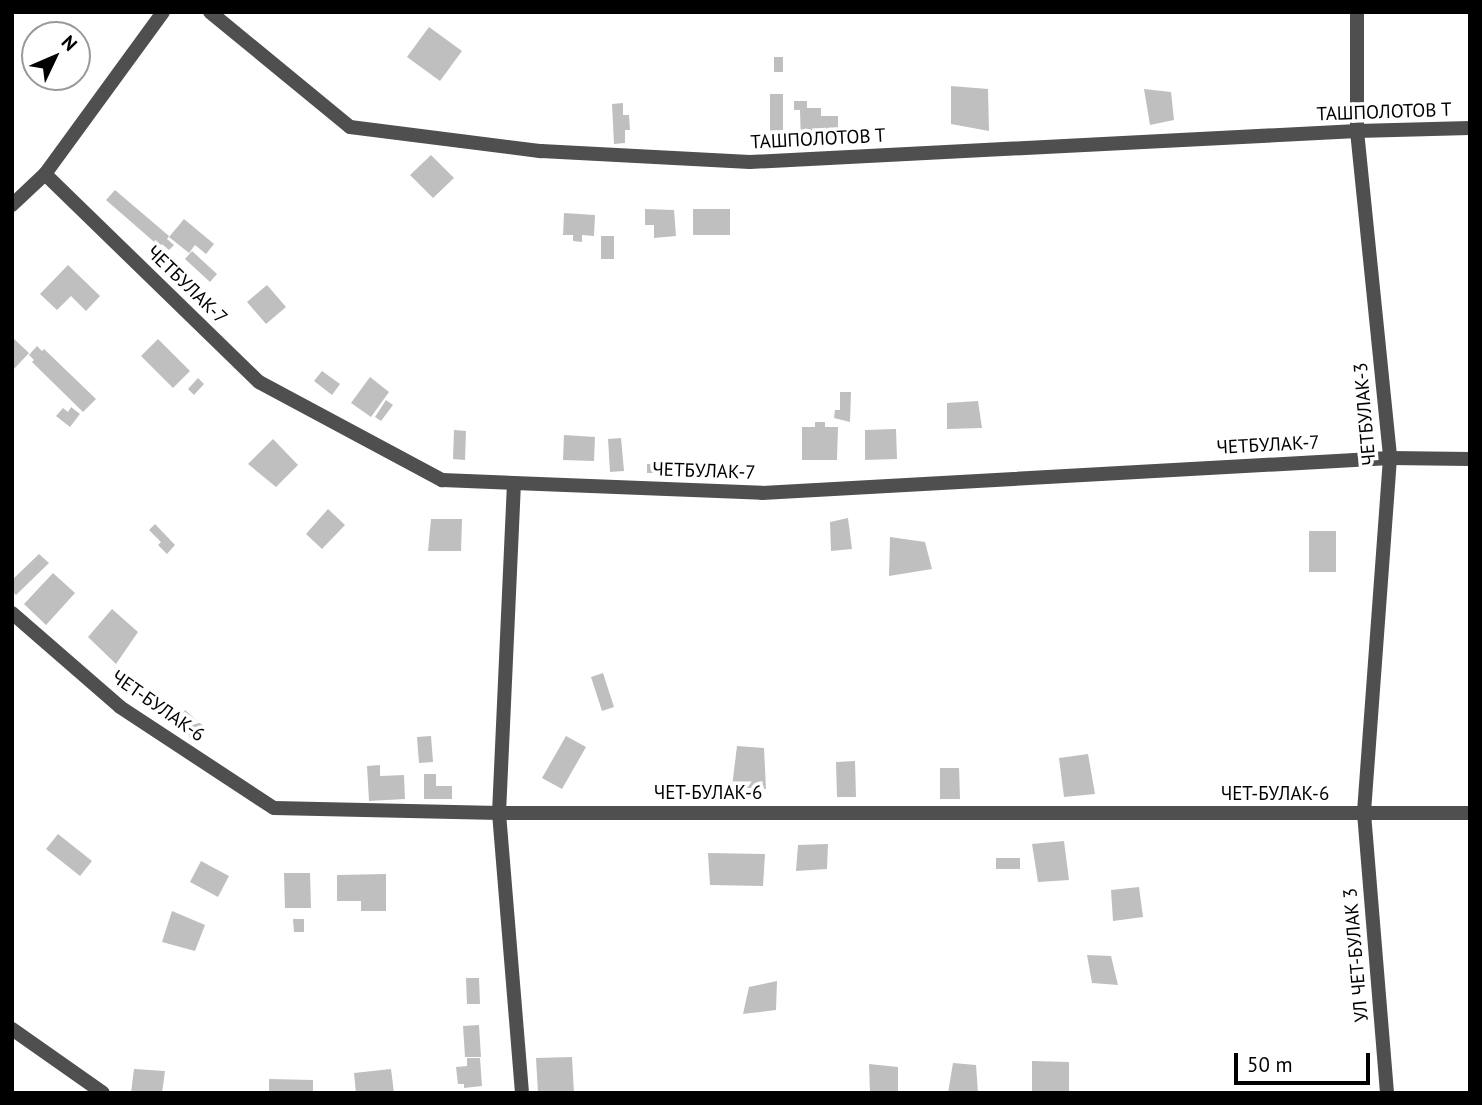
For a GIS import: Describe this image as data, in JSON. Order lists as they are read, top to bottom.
{
  "streets": {
    "street": [
      "ТАШПОЛОТОВ Т",
      "ЧЕТБУЛАК-7",
      "ЧЕТБУЛАК-3",
      "ЧЕТ-БУЛАК-6",
      "УЛ ЧЕТ-БУЛАК 3"
    ]
  },
  "crossings": [
    ["ТАШПОЛОТОВ Т", "ЧЕТБУЛАК-3"],
    ["ЧЕТБУЛАК-7", "ЧЕТБУЛАК-3"],
    ["ЧЕТБУЛАК-3", "ЧЕТ-БУЛАК-6"],
    ["ЧЕТБУЛАК-3", "УЛ ЧЕТ-БУЛАК 3"],
    ["ЧЕТ-БУЛАК-6", "УЛ ЧЕТ-БУЛАК 3"]
  ],
  "scale_bar": "50 m",
  "north": "top right"
}
